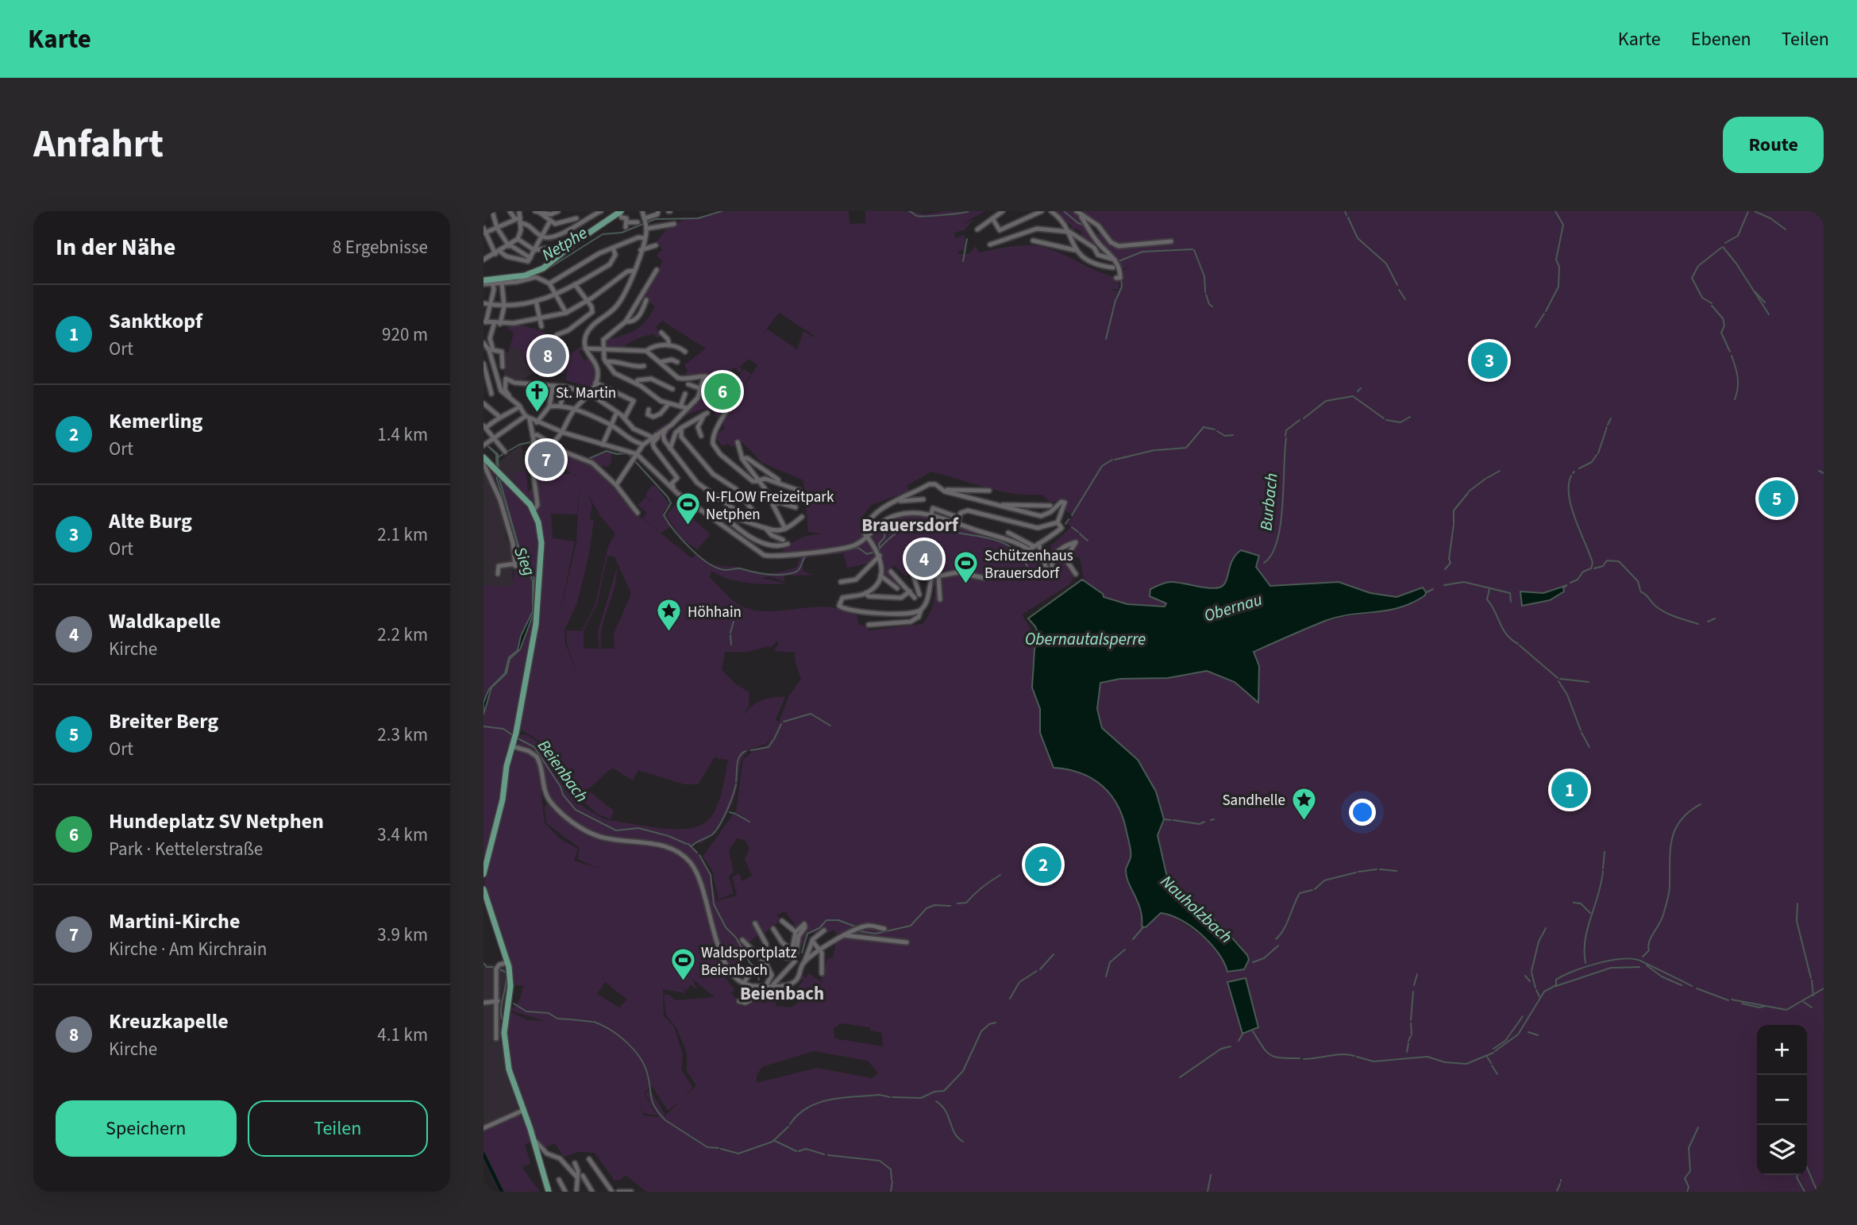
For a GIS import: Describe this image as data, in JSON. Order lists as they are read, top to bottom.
{
  "districts": ["Brauersdorf", "Beienbach"],
  "water": [
    "Netphe",
    "Burbach",
    "Sieg",
    "Obernau",
    "Obernautalsperre",
    "Beienbach",
    "Nauholzbach"
  ],
  "places": {
    "church": ["St. Martin"],
    "sports": ["N-FLOW Freizeitpark Netphen", "Schützenhaus Brauersdorf", "Waldsportplatz Beienbach"],
    "place": ["Höhhain", "Sandhelle"]
  },
  "page": {
    "header": "Karte",
    "nav": ["Karte", "Ebenen", "Teilen"],
    "title": "Anfahrt",
    "buttons": [
      "Route",
      ["Speichern", "Teilen"]
    ],
    "heading": ["In der Nähe", "8 Ergebnisse"],
    "list": [
      {
        "mark": "1",
        "name": "Sanktkopf",
        "note": "Ort",
        "value": "920 m"
      },
      {
        "mark": "2",
        "name": "Kemerling",
        "note": "Ort",
        "value": "1.4 km"
      },
      {
        "mark": "3",
        "name": "Alte Burg",
        "note": "Ort",
        "value": "2.1 km"
      },
      {
        "mark": "4",
        "name": "Waldkapelle",
        "note": "Kirche",
        "value": "2.2 km"
      },
      {
        "mark": "5",
        "name": "Breiter Berg",
        "note": "Ort",
        "value": "2.3 km"
      },
      {
        "mark": "6",
        "name": "Hundeplatz SV Netphen",
        "note": "Park · Kettelerstraße",
        "value": "3.4 km"
      },
      {
        "mark": "7",
        "name": "Martini-Kirche",
        "note": "Kirche · Am Kirchrain",
        "value": "3.9 km"
      },
      {
        "mark": "8",
        "name": "Kreuzkapelle",
        "note": "Kirche",
        "value": "4.1 km"
      }
    ],
    "pins": [
      "8",
      "3",
      "6",
      "7",
      "5",
      "4",
      "1",
      "2"
    ],
    "map_buttons": ["+", "−"]
  }
}
